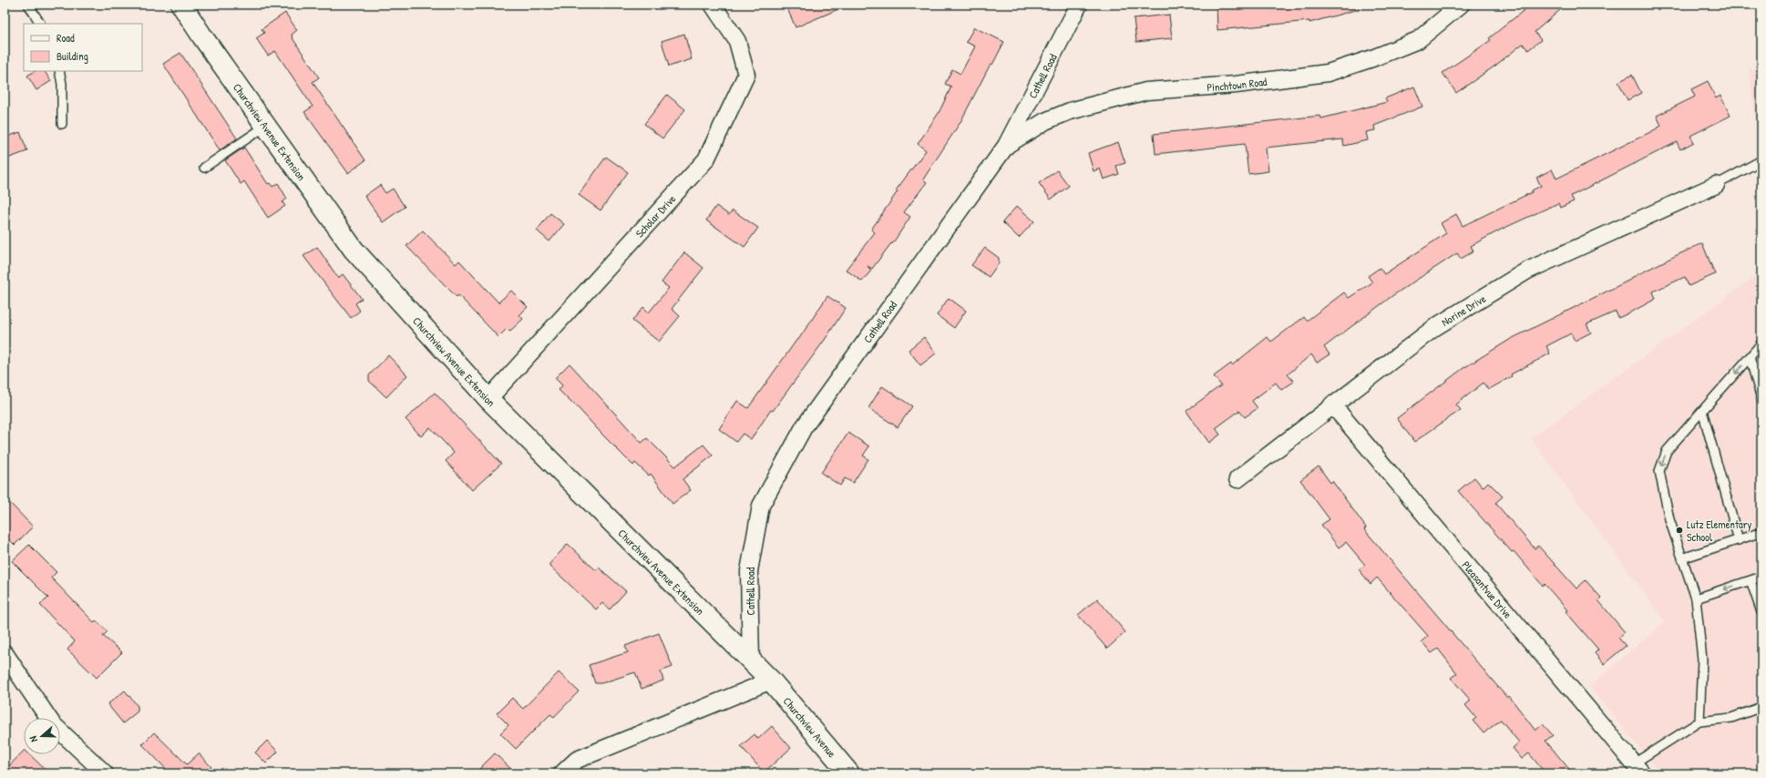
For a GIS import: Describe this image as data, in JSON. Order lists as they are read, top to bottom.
{
  "streets": {
    "street": [
      "Cathell Road",
      "Pinchtown Road",
      "Churchview Avenue Extension",
      "Scholar Drive",
      "Norine Drive",
      "Pleasantvue Drive",
      "Churchview Avenue"
    ]
  },
  "crossings": [
    ["Cathell Road", "Pinchtown Road"],
    ["Cathell Road", "Churchview Avenue Extension"],
    ["Churchview Avenue Extension", "Scholar Drive"],
    ["Churchview Avenue Extension", "Churchview Avenue"],
    ["Norine Drive", "Pleasantvue Drive"]
  ],
  "places": ["Lutz Elementary School"],
  "legend": ["Road", "Building"],
  "north": "left"
}
